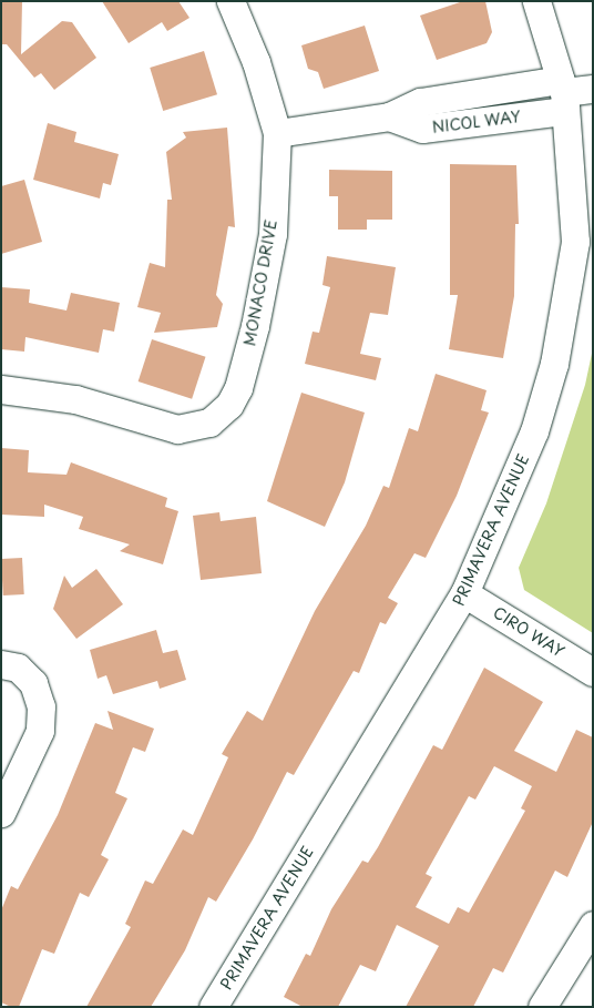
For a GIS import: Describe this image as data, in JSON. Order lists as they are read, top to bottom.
{
  "streets": {
    "street": [
      "NICOL WAY",
      "MONACO DRIVE",
      "PRIMAVERA AVENUE",
      "CIRO WAY"
    ]
  },
  "crossings": [
    ["NICOL WAY", "MONACO DRIVE"],
    ["NICOL WAY", "PRIMAVERA AVENUE"],
    ["PRIMAVERA AVENUE", "CIRO WAY"]
  ]
}
